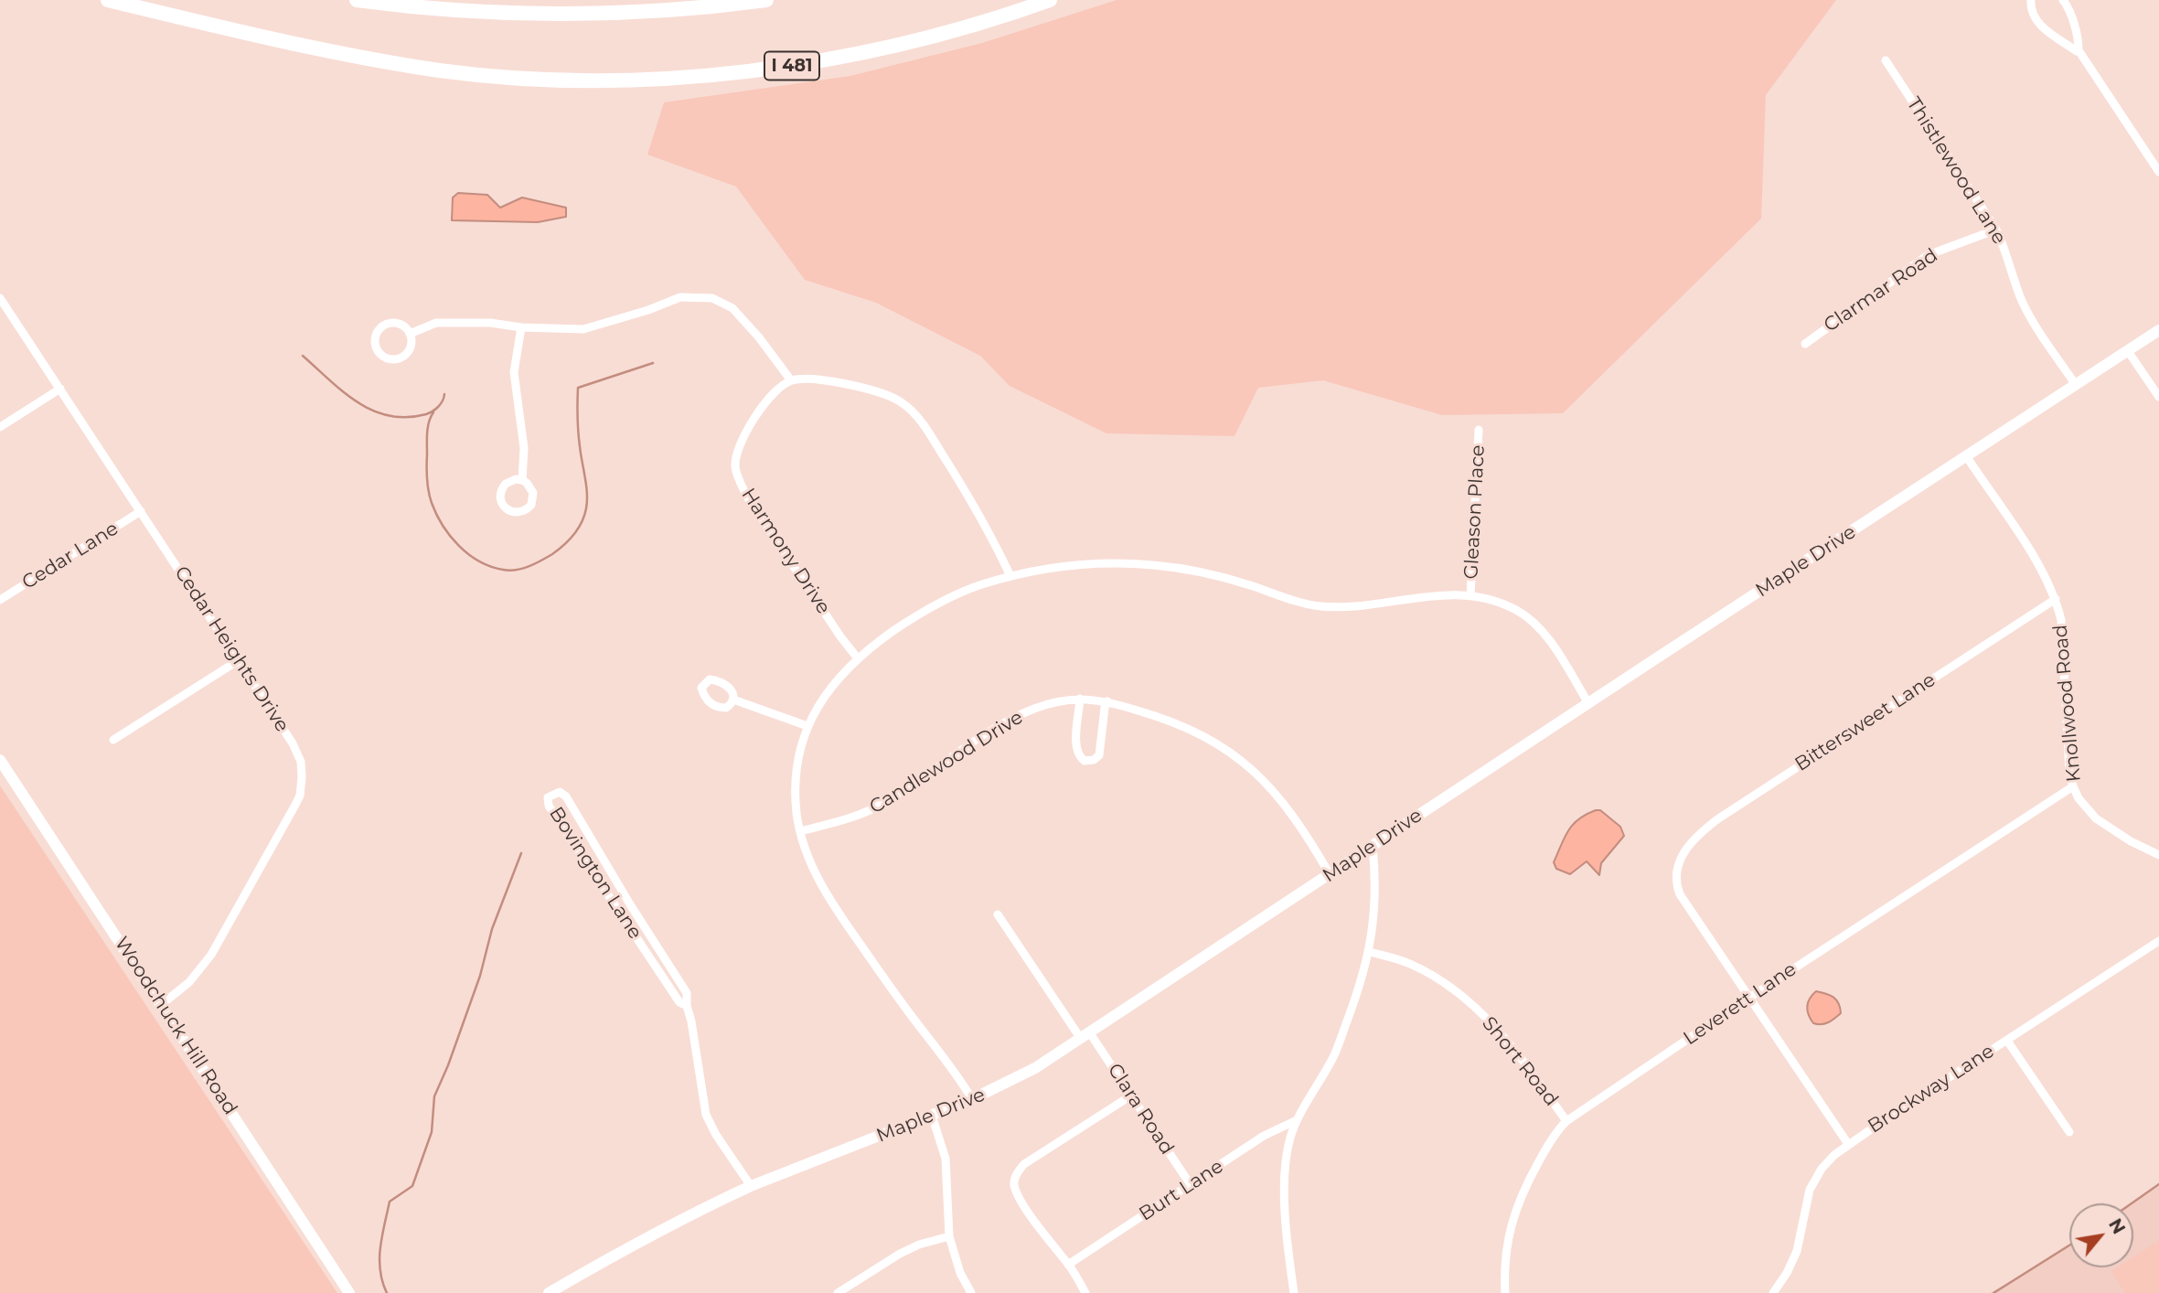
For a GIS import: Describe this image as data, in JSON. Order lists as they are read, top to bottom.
{
  "streets": {
    "highway": ["I 481"],
    "street": [
      "Thistlewood Lane",
      "Clarmar Road",
      "Gleason Place",
      "Harmony Drive",
      "Cedar Lane",
      "Maple Drive",
      "Cedar Heights Drive",
      "Knollwood Road",
      "Bittersweet Lane",
      "Candlewood Drive",
      "Bovington Lane",
      "Leverett Lane",
      "Woodchuck Hill Road",
      "Short Road",
      "Brockway Lane",
      "Clara Road",
      "Burt Lane"
    ]
  },
  "crossings": [
    ["Thistlewood Lane", "Clarmar Road"],
    ["Thistlewood Lane", "Maple Drive"],
    ["Cedar Lane", "Cedar Heights Drive"],
    ["Maple Drive", "Knollwood Road"],
    ["Maple Drive", "Candlewood Drive"],
    ["Maple Drive", "Bovington Lane"],
    ["Maple Drive", "Clara Road"],
    ["Cedar Heights Drive", "Woodchuck Hill Road"],
    ["Knollwood Road", "Bittersweet Lane"],
    ["Knollwood Road", "Leverett Lane"],
    ["Bittersweet Lane", "Leverett Lane"],
    ["Leverett Lane", "Short Road"],
    ["Clara Road", "Burt Lane"]
  ],
  "north": "top right"
}
